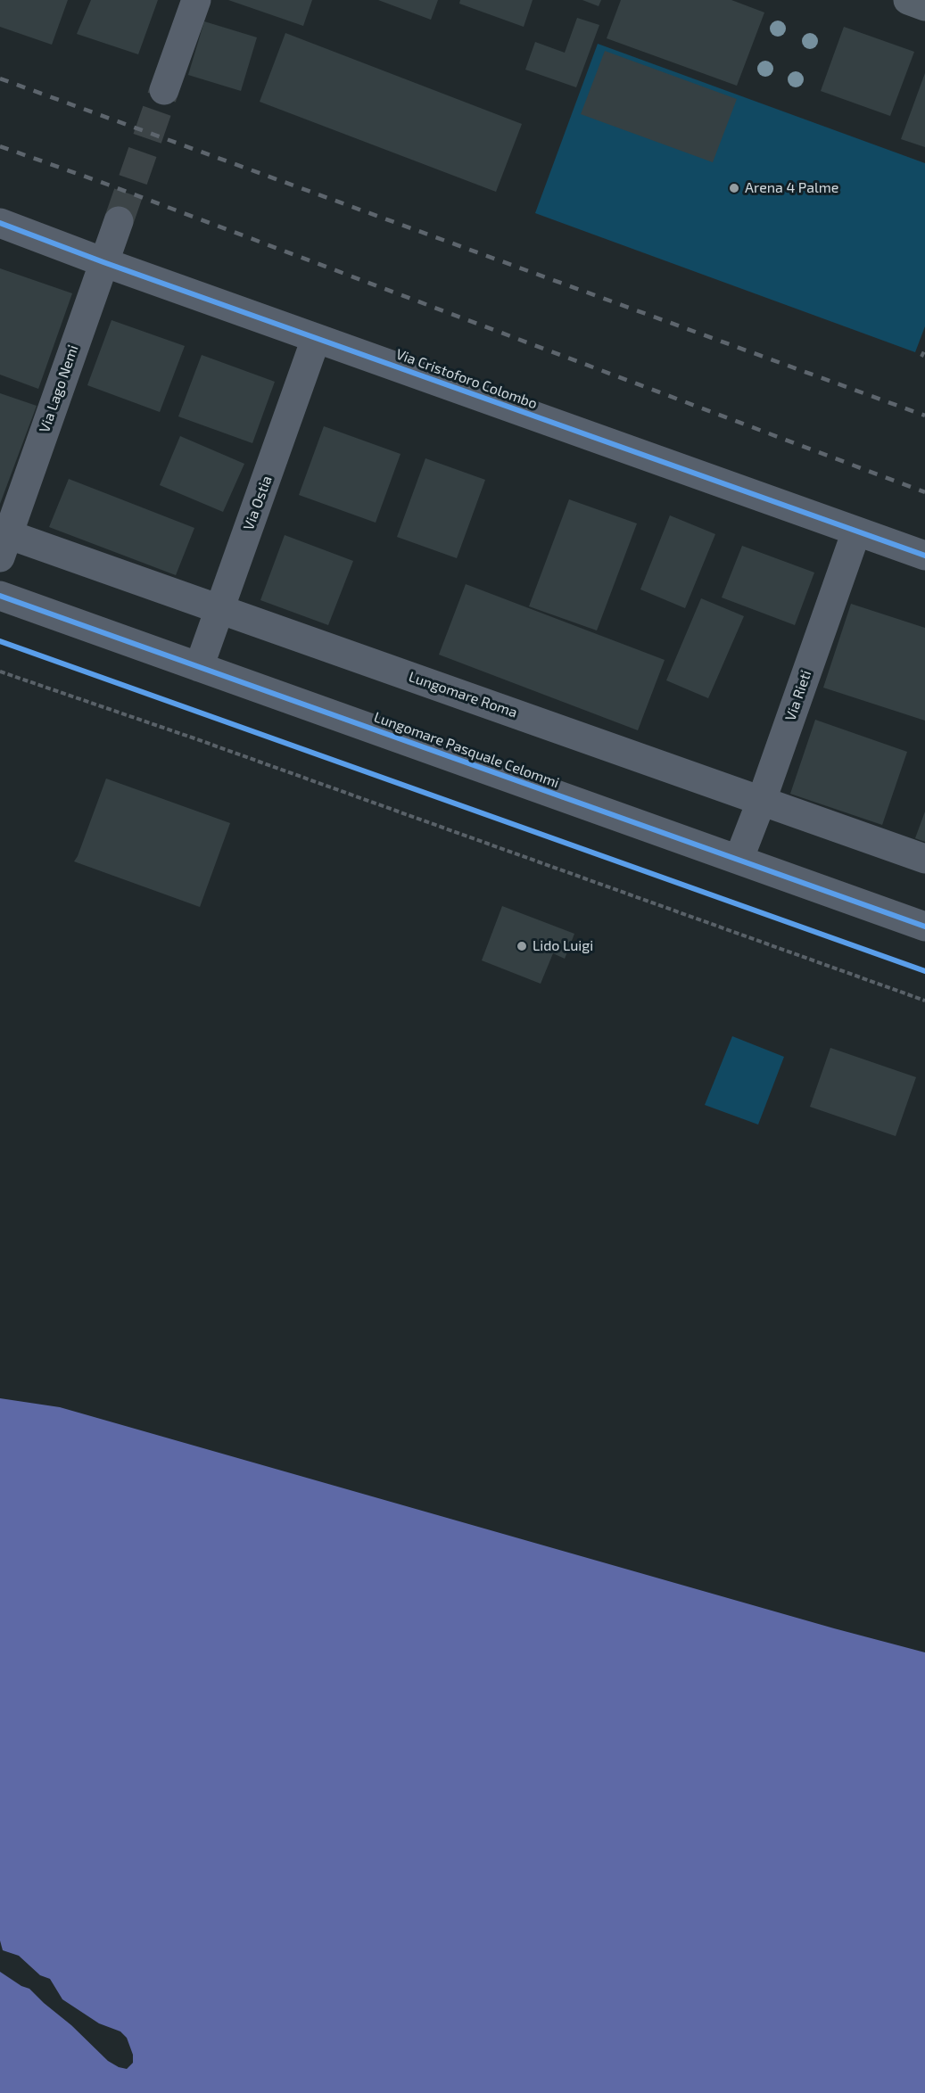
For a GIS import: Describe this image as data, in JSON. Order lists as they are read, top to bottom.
{
  "streets": {
    "street": [
      "Via Cristoforo Colombo",
      "Via Lago Nemi",
      "Via Ostia",
      "Lungomare Roma",
      "Via Rieti",
      "Lungomare Pasquale Celommi"
    ]
  },
  "crossings": [
    ["Via Cristoforo Colombo", "Via Lago Nemi"],
    ["Via Cristoforo Colombo", "Via Ostia"],
    ["Via Cristoforo Colombo", "Via Rieti"],
    ["Via Lago Nemi", "Lungomare Roma"],
    ["Via Ostia", "Lungomare Roma"],
    ["Via Ostia", "Lungomare Pasquale Celommi"],
    ["Lungomare Roma", "Via Rieti"],
    ["Via Rieti", "Lungomare Pasquale Celommi"]
  ],
  "places": ["Arena 4 Palme", "Lido Luigi"]
}
